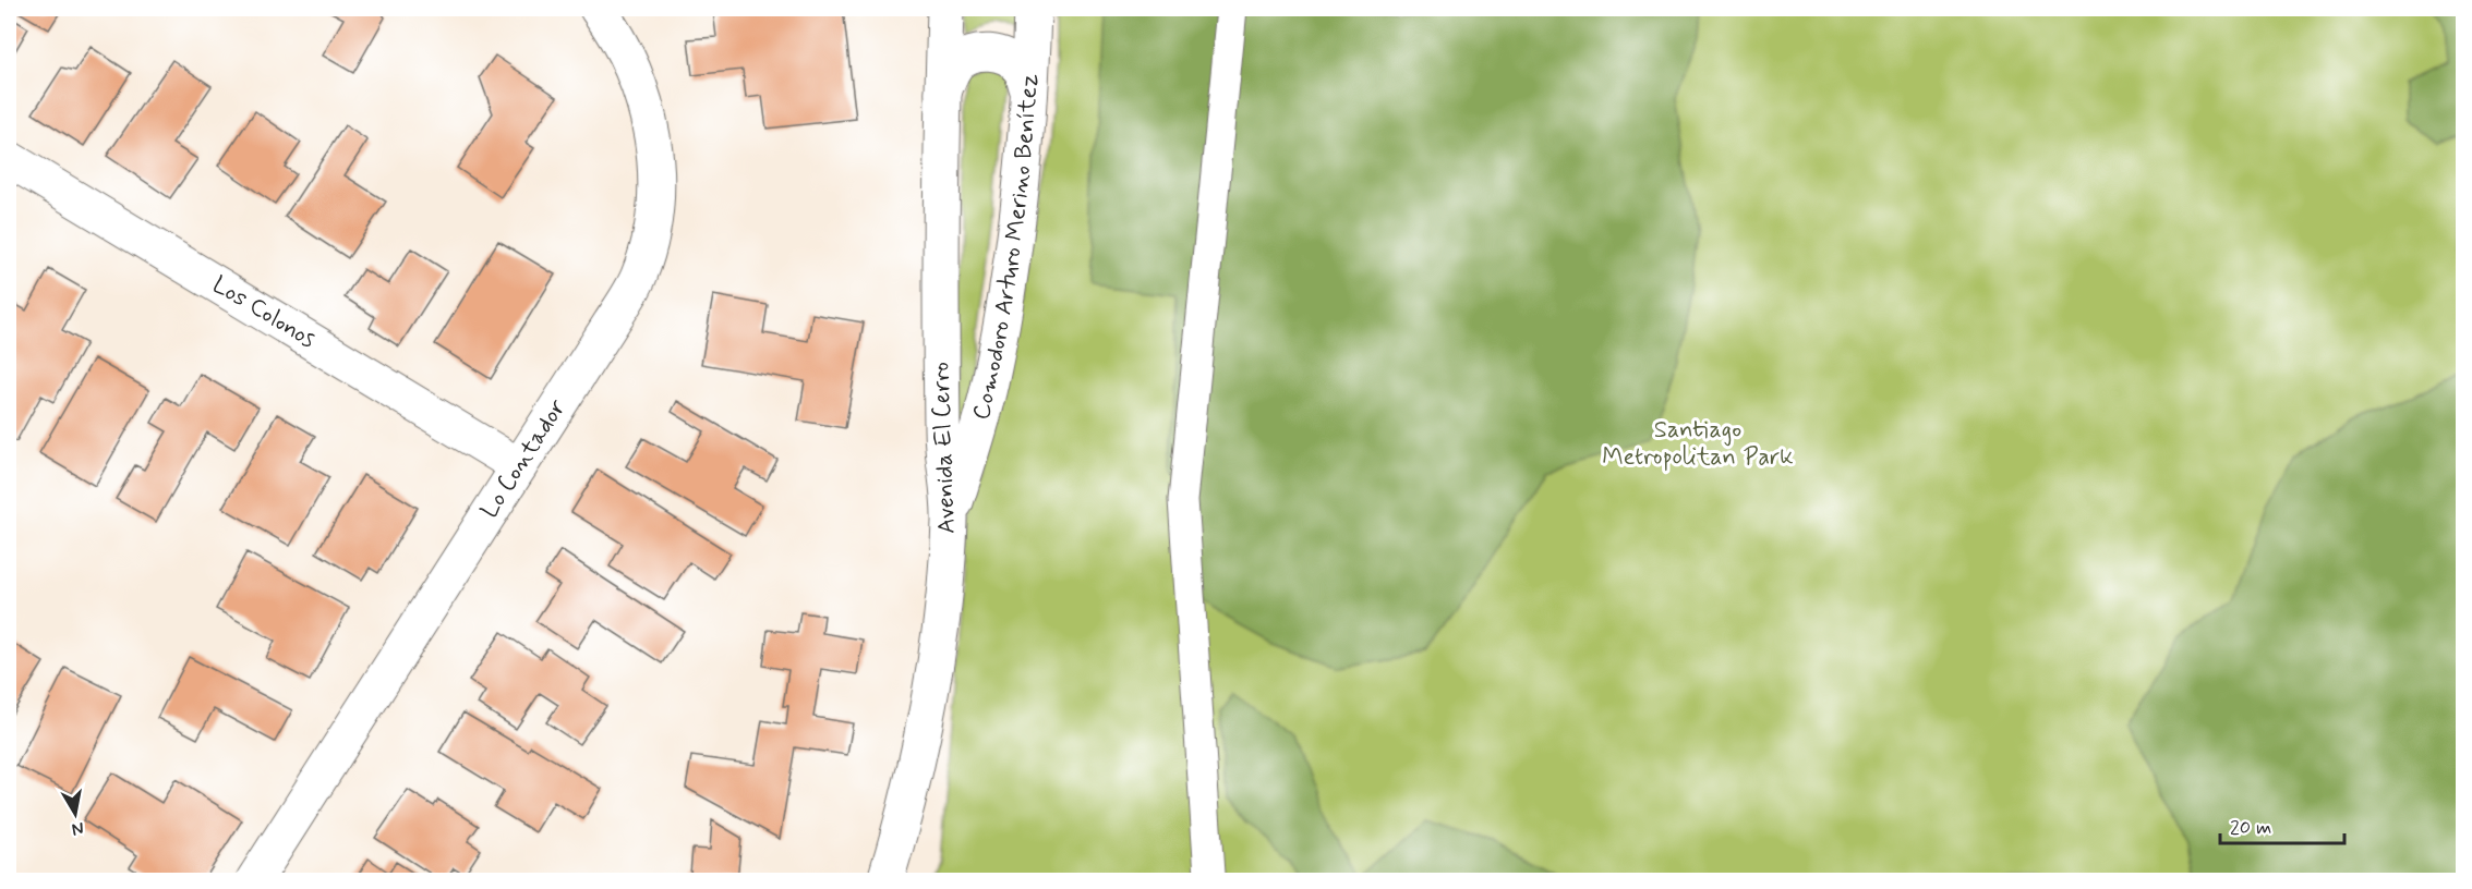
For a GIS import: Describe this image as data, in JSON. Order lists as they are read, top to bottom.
{
  "streets": {
    "street": [
      "Comodoro Arturo Merino Benítez",
      "Los Colonos",
      "Avenida El Cerro",
      "Lo Contador"
    ]
  },
  "crossings": [
    ["Comodoro Arturo Merino Benítez", "Avenida El Cerro"],
    ["Los Colonos", "Lo Contador"]
  ],
  "parks": ["Santiago Metropolitan Park"],
  "scale_bar": "20 m",
  "north": "bottom"
}
